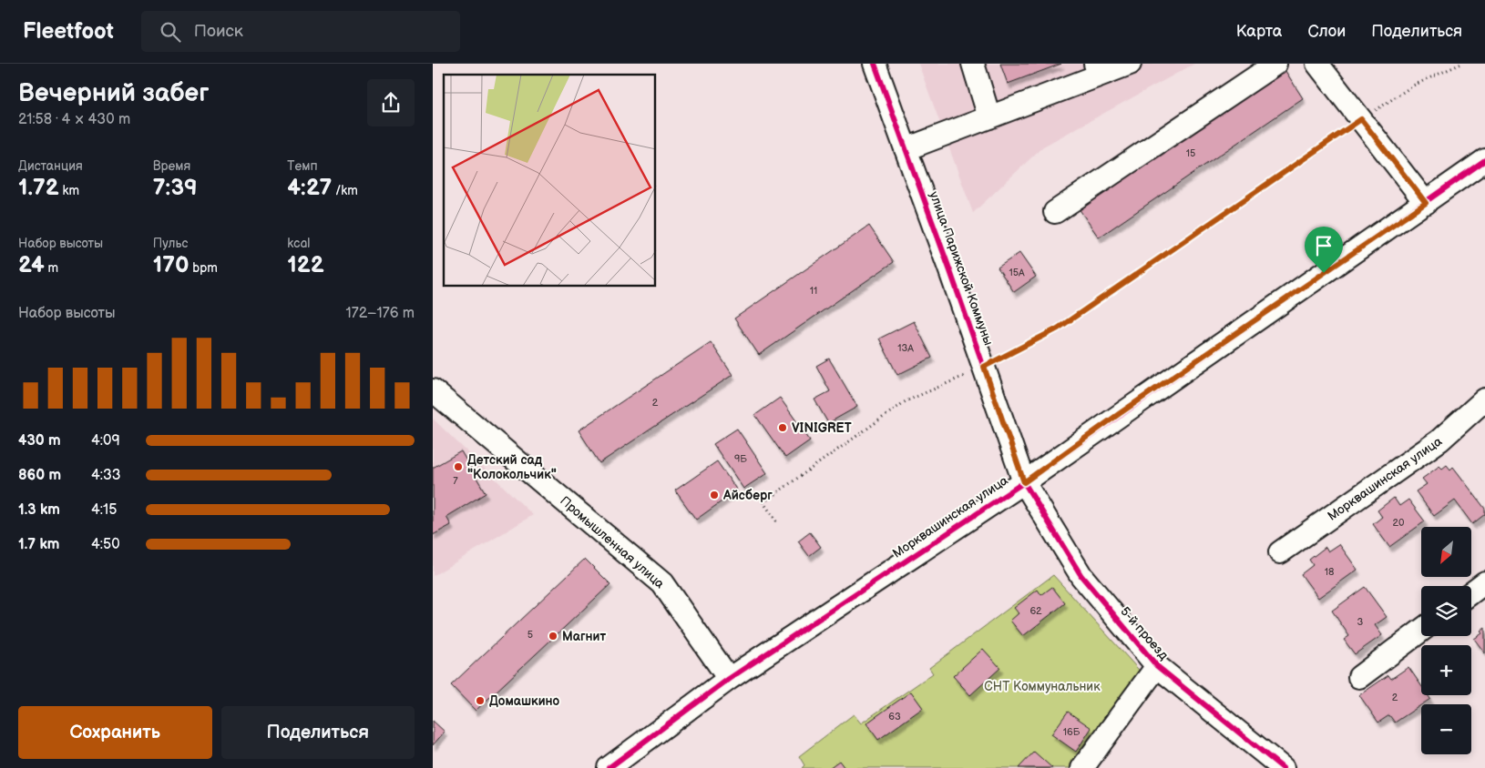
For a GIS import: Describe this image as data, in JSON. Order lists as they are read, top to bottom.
{
  "streets": {
    "street": [
      "улица Парижской Коммуны",
      "Морквашинская улица",
      "Промышленная улица",
      "5-й проезд"
    ]
  },
  "crossings": [
    ["улица Парижской Коммуны", "Морквашинская улица"],
    ["улица Парижской Коммуны", "5-й проезд"],
    ["Морквашинская улица", "Промышленная улица"],
    ["Морквашинская улица", "5-й проезд"]
  ],
  "parks": ["СНТ Коммунальник"],
  "places": [
    "VINIGRET",
    "Детский сад \"Колокольчик\"",
    "Айсберг",
    "Магнит",
    "Домашкино"
  ],
  "house_numbers": [
    "15",
    "15А",
    "11",
    "13А",
    "2",
    "9Б",
    "7",
    "20",
    "18",
    "62",
    "3",
    "5",
    "2",
    "63",
    "16Б"
  ],
  "north": "bottom left",
  "page": {
    "header": "Fleetfoot",
    "search": "Поиск",
    "nav": ["Карта", "Слои", "Поделиться"],
    "heading": ["Вечерний забег", "21:58 · 4 × 430 m"],
    "stats": [
      ["Дистанция", "1.72 km"],
      ["Время", "7:39"],
      ["Темп", "4:27 /km"],
      ["Набор высоты", "24 m"],
      ["Пульс", "170 bpm"],
      ["kcal", "122"]
    ],
    "chart": ["Набор высоты", "172–176 m"],
    "list": [
      {
        "name": "430 m",
        "note": "4:09"
      },
      {
        "name": "860 m",
        "note": "4:33"
      },
      {
        "name": "1.3 km",
        "note": "4:15"
      },
      {
        "name": "1.7 km",
        "note": "4:50"
      }
    ],
    "map_buttons": ["+", "−"],
    "buttons": ["Сохранить", "Поделиться"]
  }
}
